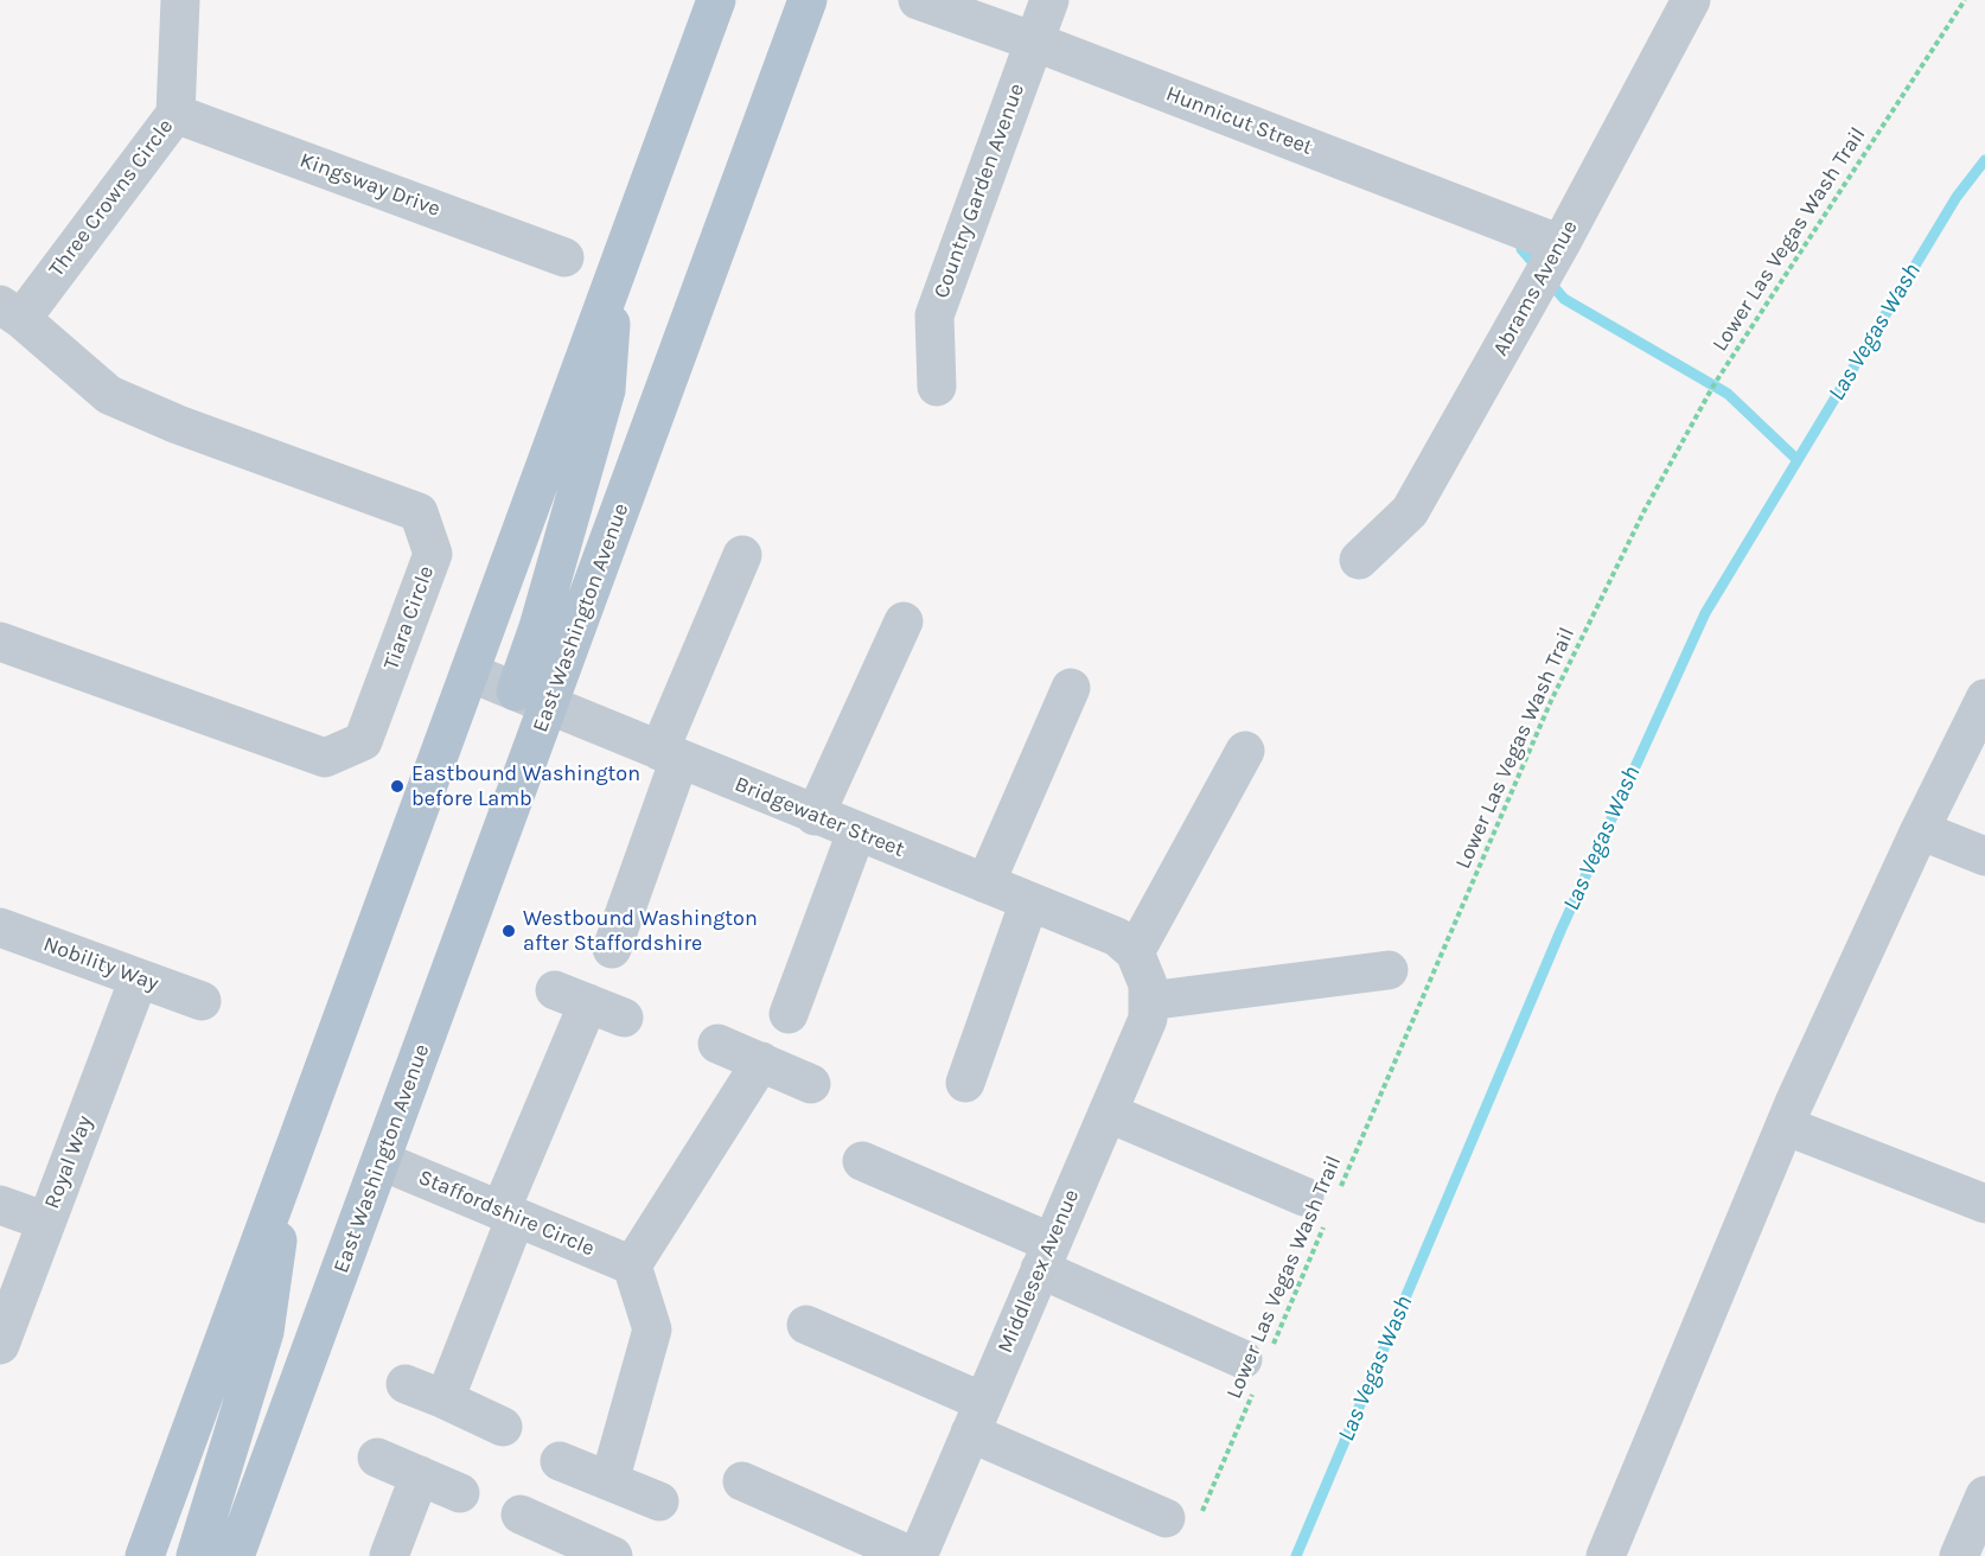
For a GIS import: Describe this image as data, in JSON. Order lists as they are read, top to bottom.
{
  "streets": {
    "main road": ["East Washington Avenue"],
    "street": [
      "Hunnicut Street",
      "Kingsway Drive",
      "Country Garden Avenue",
      "Three Crowns Circle",
      "Abrams Avenue",
      "Tiara Circle",
      "Bridgewater Street",
      "Nobility Way",
      "Royal Way",
      "Staffordshire Circle",
      "Middlesex Avenue"
    ],
    "path": ["Lower Las Vegas Wash Trail"]
  },
  "crossings": [
    ["Hunnicut Street", "Country Garden Avenue"],
    ["Hunnicut Street", "Abrams Avenue"],
    ["Kingsway Drive", "Three Crowns Circle"],
    ["Three Crowns Circle", "Tiara Circle"],
    ["East Washington Avenue", "Bridgewater Street"],
    ["East Washington Avenue", "Staffordshire Circle"],
    ["Bridgewater Street", "Middlesex Avenue"],
    ["Nobility Way", "Royal Way"]
  ],
  "water": ["Las Vegas Wash"],
  "places": ["Eastbound Washington before Lamb", "Westbound Washington after Staffordshire"]
}
